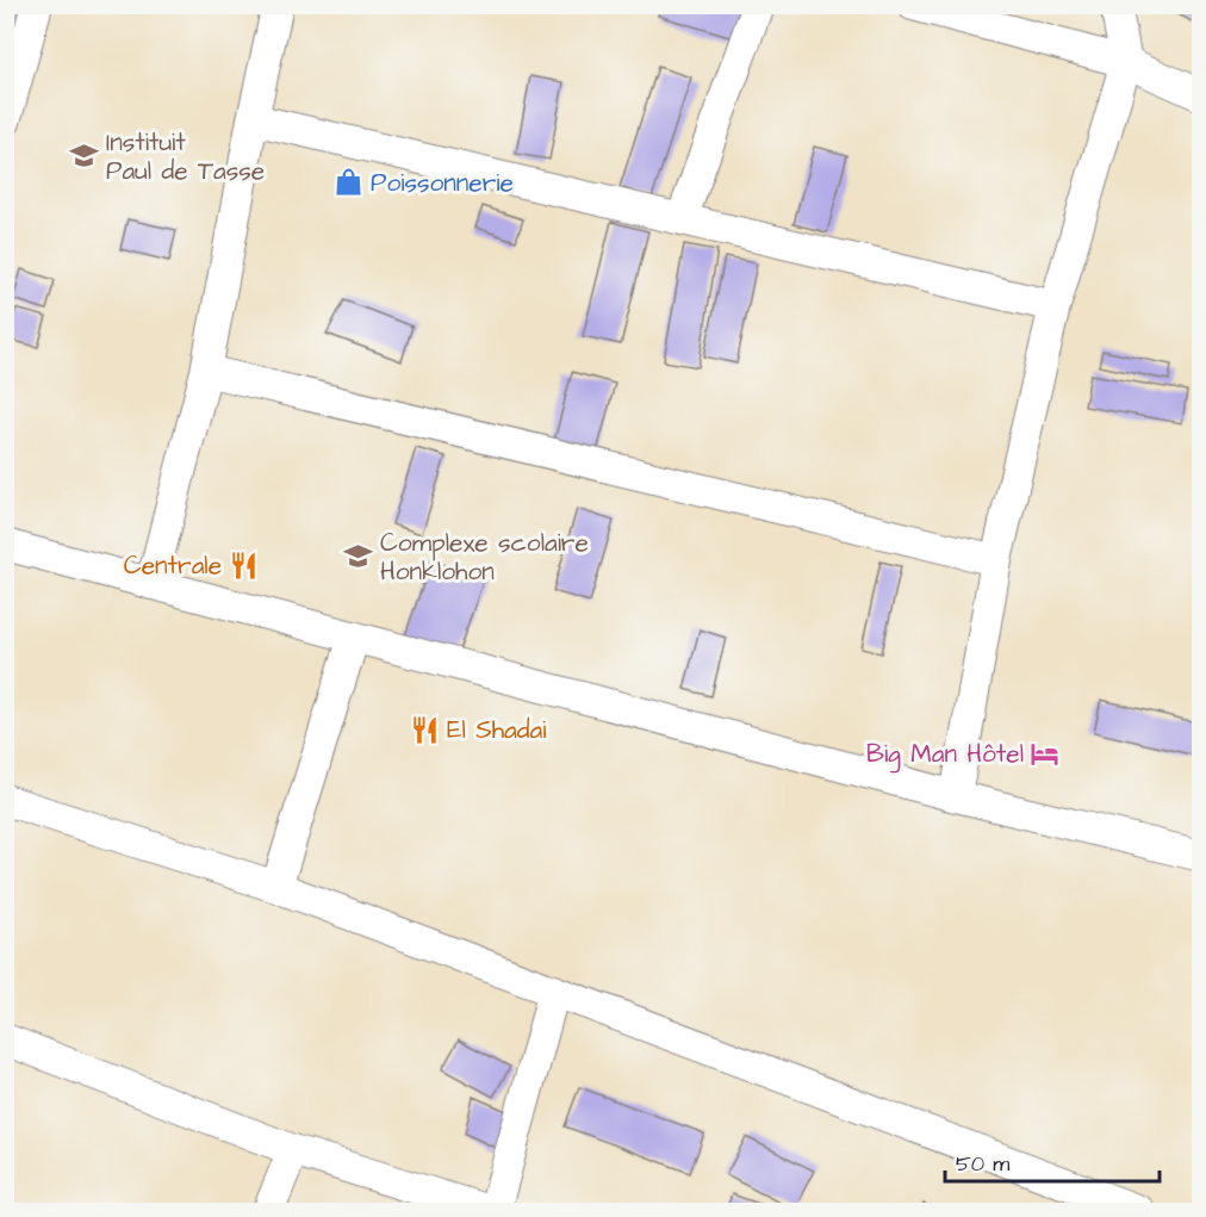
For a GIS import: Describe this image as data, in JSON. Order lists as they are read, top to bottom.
{
  "places": {
    "school or university": ["Instituit Paul de Tasse", "Complexe scolaire Honklohon"],
    "shop": ["Poissonnerie"],
    "restaurant": ["Centrale", "El Shadai"],
    "hotel": ["Big Man Hôtel"]
  },
  "scale_bar": "50 m"
}
